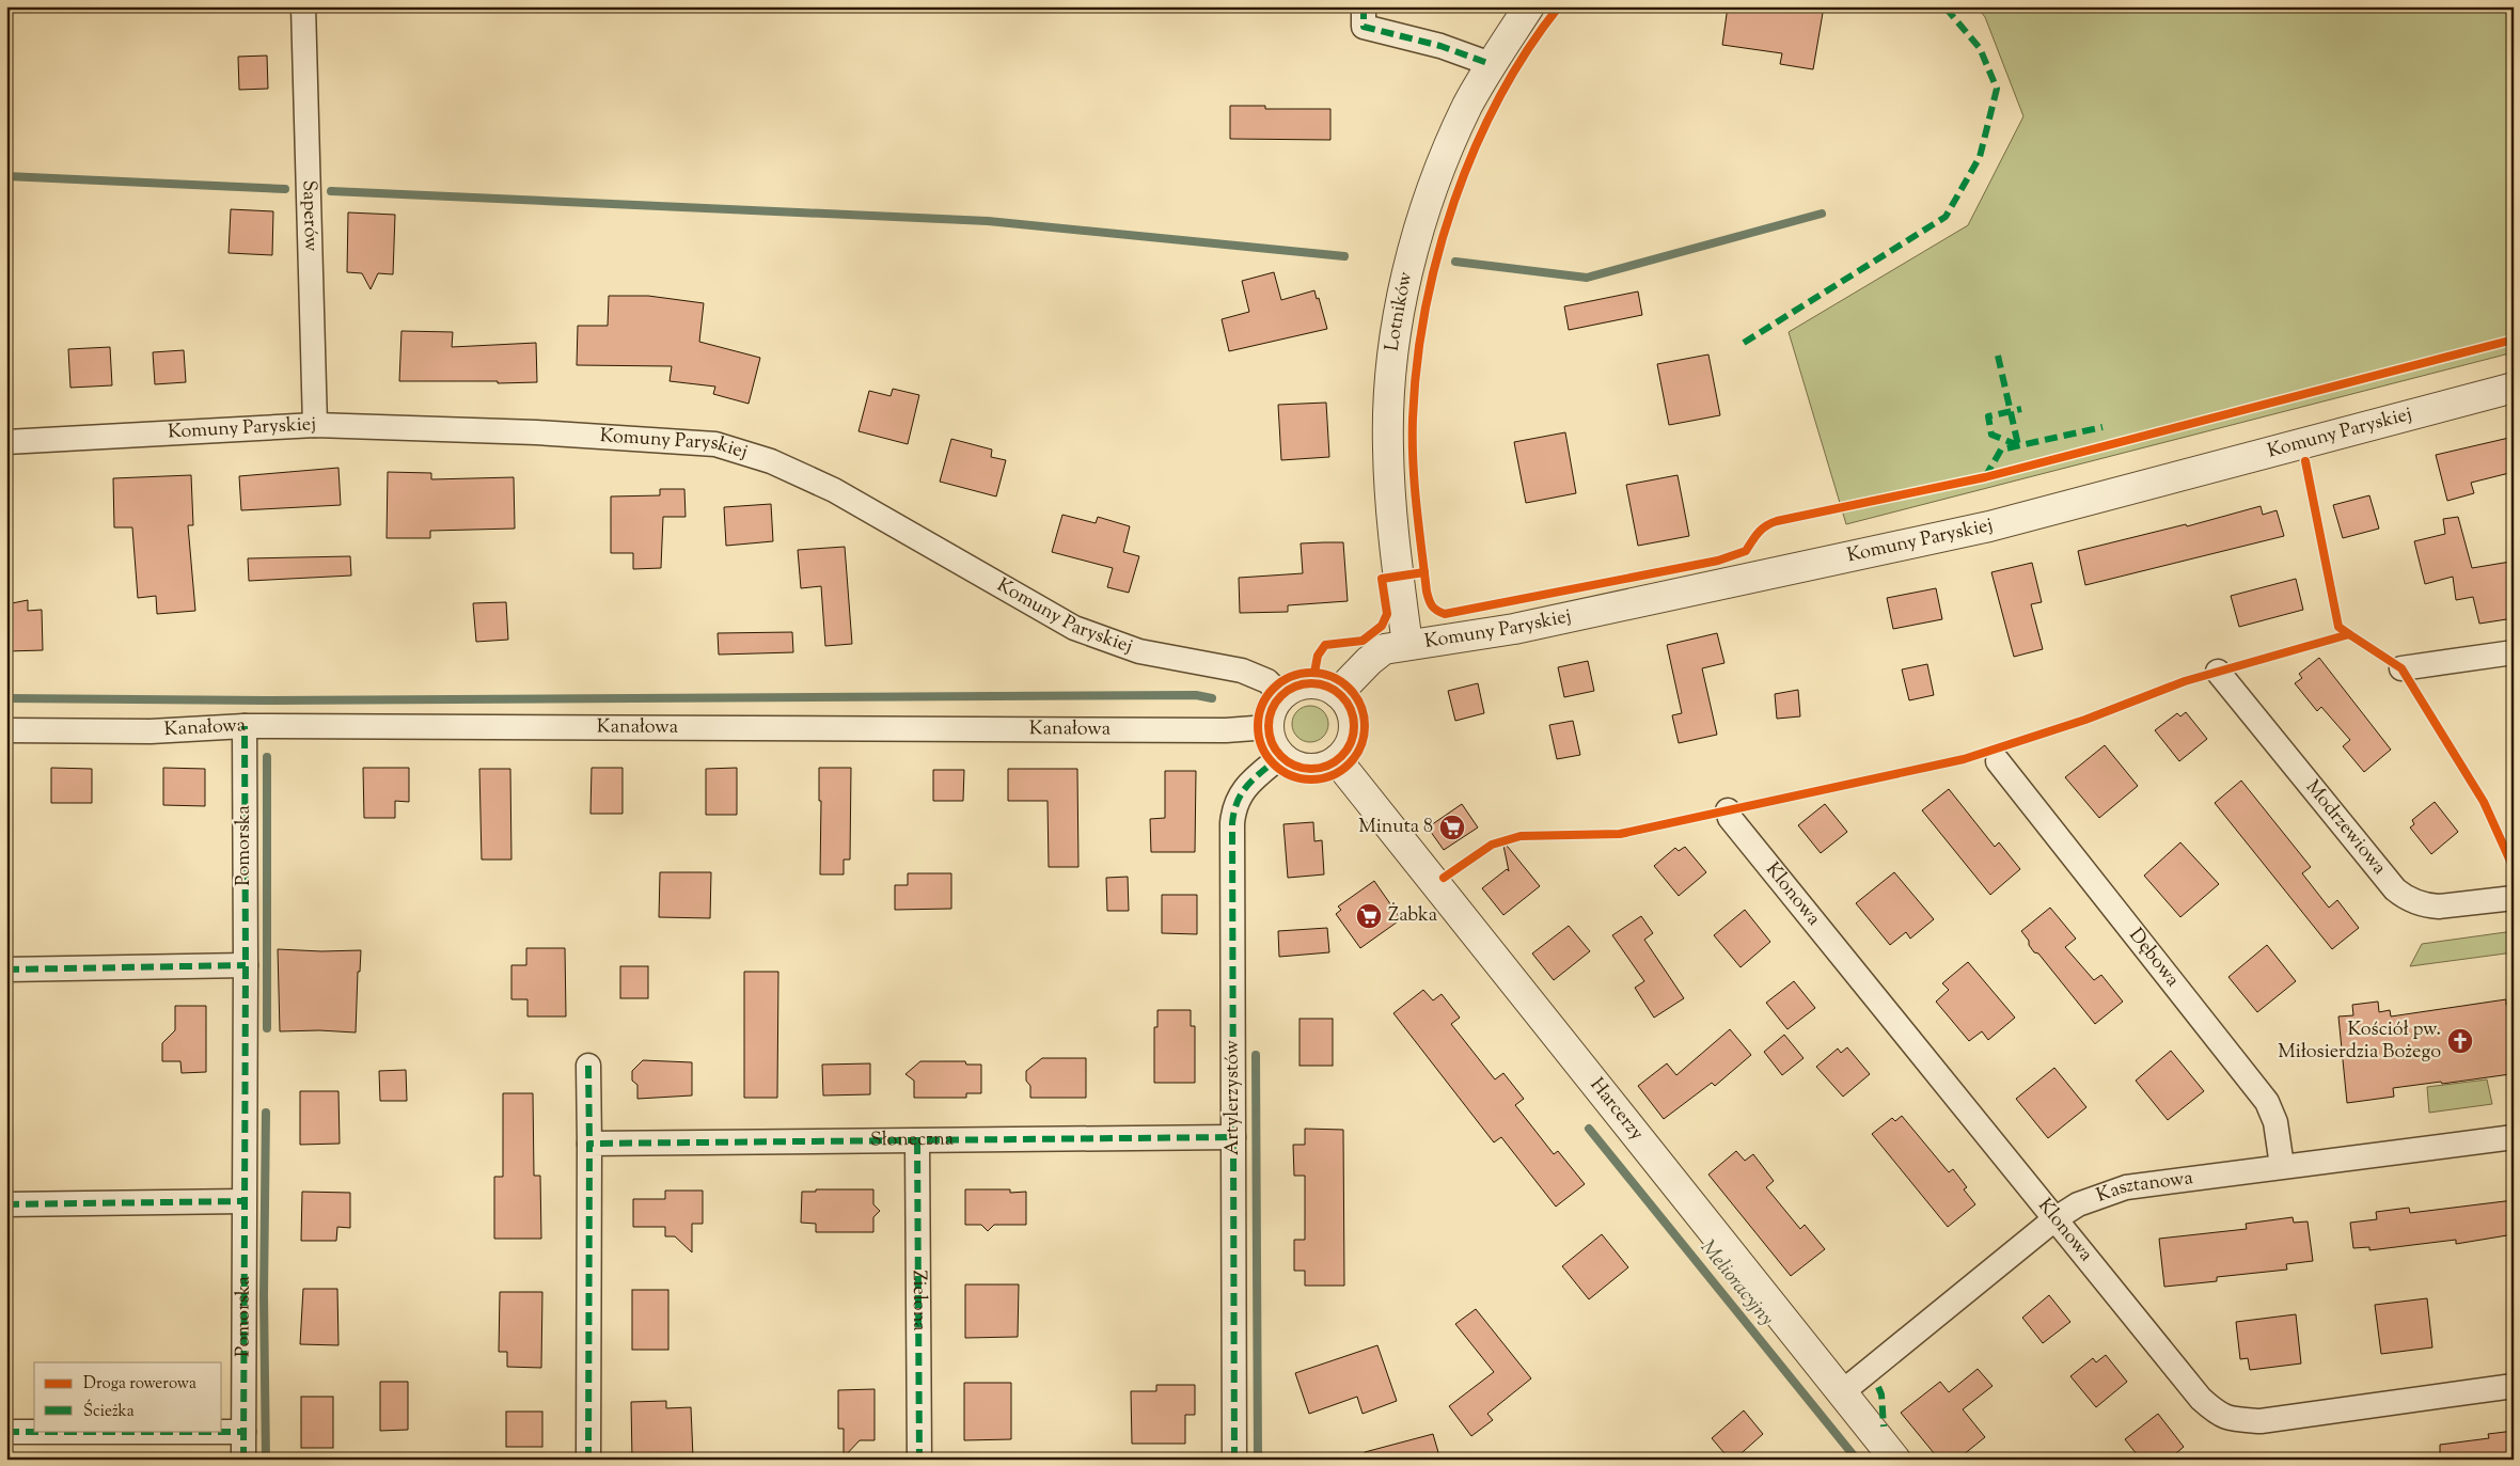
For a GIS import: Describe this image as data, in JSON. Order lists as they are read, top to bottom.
{
  "streets": {
    "street": [
      "Saperów",
      "Lotników",
      "Komuny Paryskiej",
      "Kanałowa",
      "Modrzewiowa",
      "Pomorska",
      "Klonowa",
      "Dębowa",
      "Artylerzystów",
      "Harcerzy",
      "Słoneczna",
      "Kasztanowa",
      "Zielona"
    ]
  },
  "crossings": [
    ["Saperów", "Komuny Paryskiej"],
    ["Lotników", "Komuny Paryskiej"],
    ["Komuny Paryskiej", "Kanałowa"],
    ["Komuny Paryskiej", "Artylerzystów"],
    ["Komuny Paryskiej", "Harcerzy"],
    ["Kanałowa", "Pomorska"],
    ["Kanałowa", "Artylerzystów"],
    ["Kanałowa", "Harcerzy"],
    ["Klonowa", "Kasztanowa"],
    ["Dębowa", "Kasztanowa"],
    ["Artylerzystów", "Harcerzy"],
    ["Artylerzystów", "Słoneczna"],
    ["Harcerzy", "Kasztanowa"],
    ["Słoneczna", "Zielona"]
  ],
  "water": ["Melioracyjny"],
  "places": {
    "supermarket": ["Minuta 8", "Żabka"],
    "church": ["Kościół pw. Miłosierdzia Bożego"]
  },
  "legend": ["Droga rowerowa", "Ścieżka"]
}
